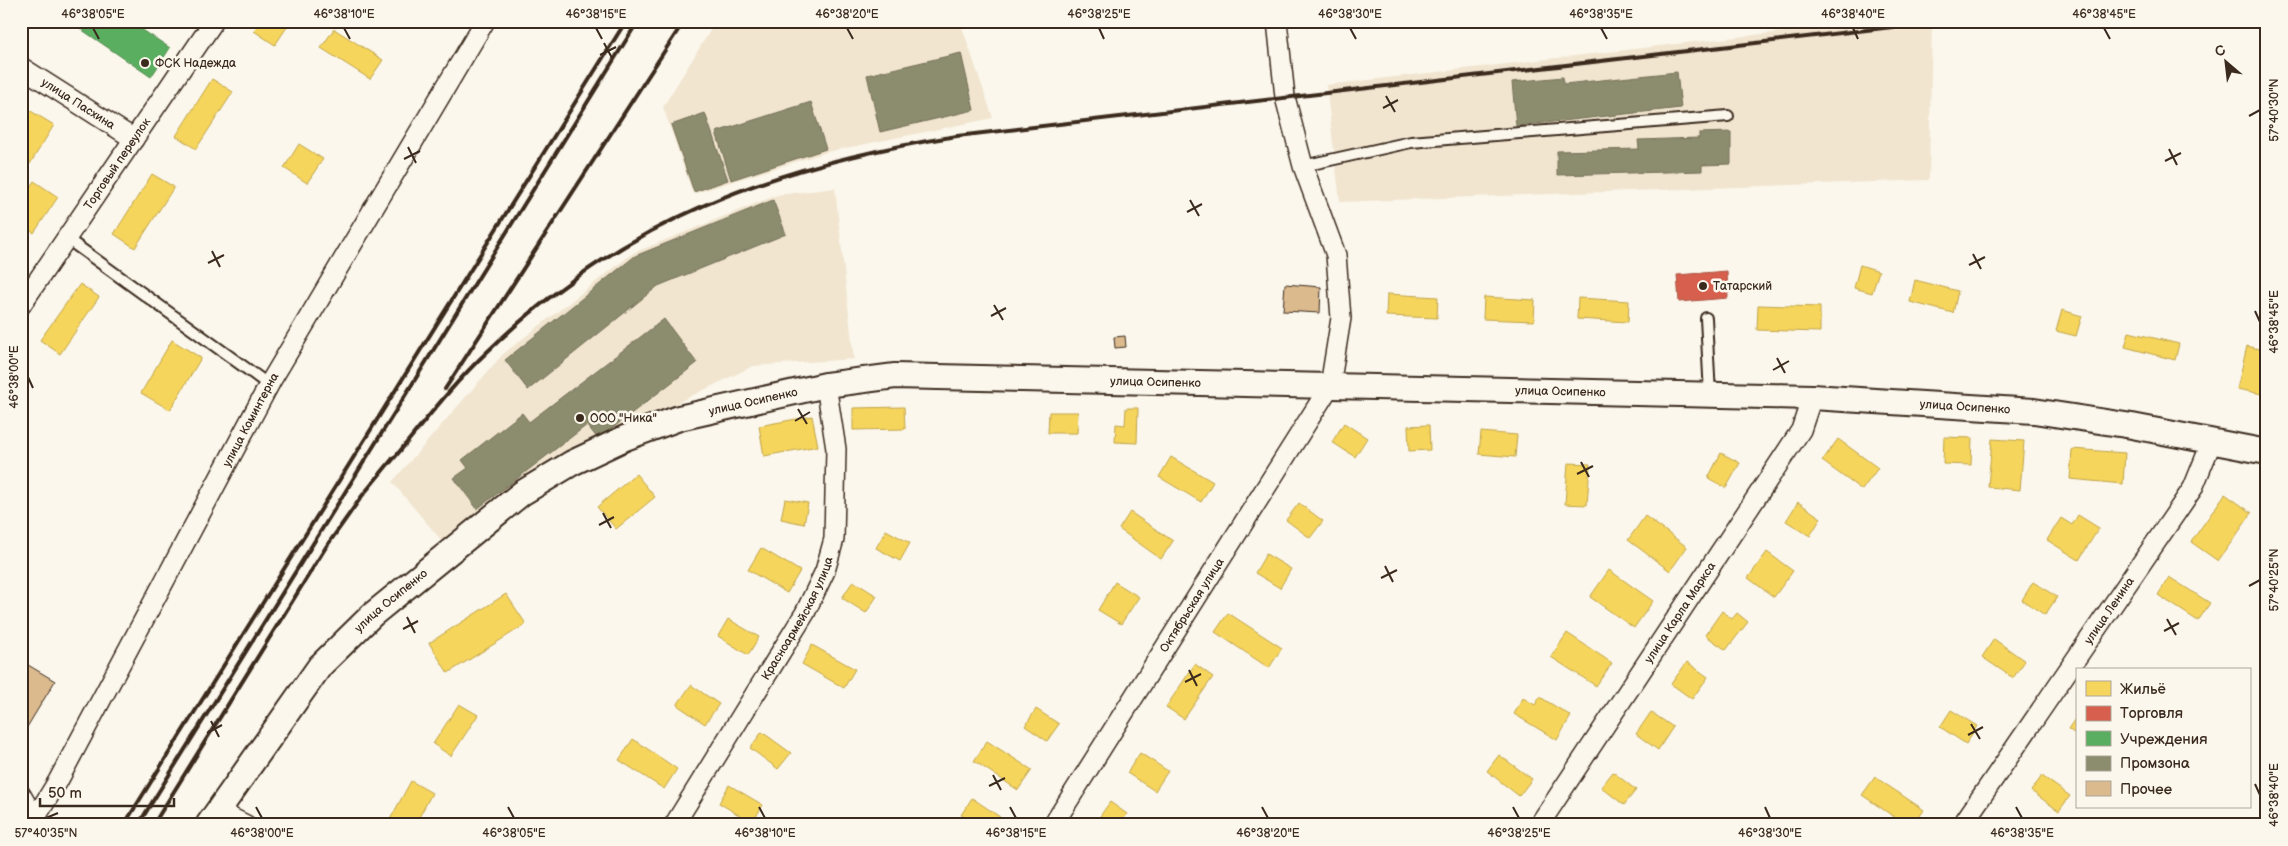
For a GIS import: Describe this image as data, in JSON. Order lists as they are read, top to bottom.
{
  "streets": {
    "street": [
      "улица Пасхина",
      "Торговый переулок",
      "улица Осипенко",
      "улица Коминтерна",
      "Октябрьская улица",
      "улица Ленина",
      "улица Карла Маркса",
      "Красноармейская улица"
    ]
  },
  "crossings": [
    ["улица Пасхина", "Торговый переулок"],
    ["улица Осипенко", "Октябрьская улица"],
    ["улица Осипенко", "улица Ленина"],
    ["улица Осипенко", "улица Карла Маркса"],
    ["улица Осипенко", "Красноармейская улица"]
  ],
  "places": ["ФСК Надежда", "Татарский", "ООО \"Ника\""],
  "legend": [
    "Жильё",
    "Торговля",
    "Учреждения",
    "Промзона",
    "Прочее"
  ],
  "scale_bar": "50 m",
  "north": "top left",
  "coordinates": [
    "46°38'05\"E",
    "46°38'10\"E",
    "46°38'15\"E",
    "46°38'20\"E",
    "46°38'25\"E",
    "46°38'30\"E",
    "46°38'35\"E",
    "46°38'40\"E",
    "46°38'45\"E",
    "57°40'30\"N",
    "46°38'00\"E",
    "57°40'25\"N",
    "57°40'35\"N"
  ]
}
